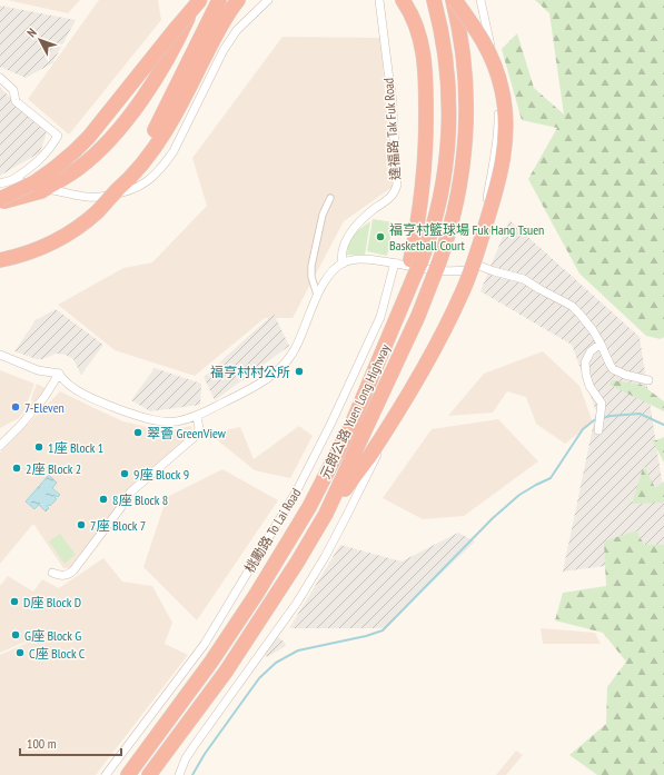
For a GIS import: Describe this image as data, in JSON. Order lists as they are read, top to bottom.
{
  "streets": {
    "highway": ["元朗公路 Yuen Long Highway"],
    "street": ["達福路 Tak Fuk Road", "桃勵路 To Lai Road"]
  },
  "places": [
    "福亨村籃球場 Fuk Hang Tsuen Basketball Court",
    "福亨村村公所",
    "7-Eleven",
    "翠薈 GreenView",
    "1座 Block 1",
    "2座 Block 2",
    "9座 Block 9",
    "8座 Block 8",
    "7座 Block 7",
    "D座 Block D",
    "G座 Block G",
    "C座 Block C"
  ],
  "scale_bar": "100 m",
  "north": "top left"
}
